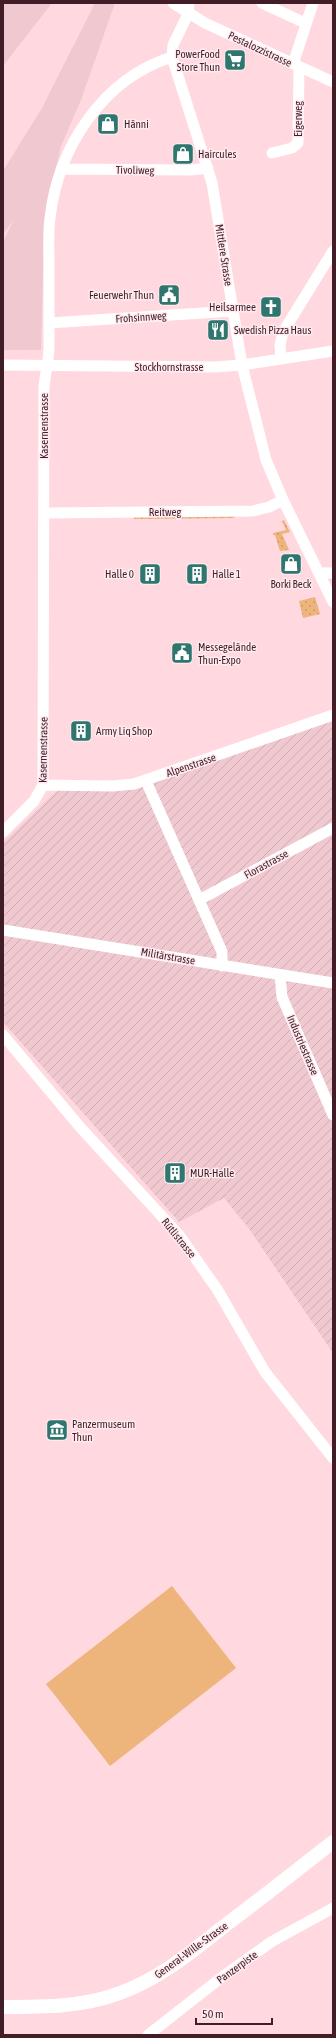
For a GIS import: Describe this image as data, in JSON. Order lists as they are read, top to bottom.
{
  "streets": {
    "main road": ["General-Wille-Strasse"],
    "street": [
      "Pestalozzistrasse",
      "Eigerweg",
      "Tivoliweg",
      "Mittlere Strasse",
      "Frohsinnweg",
      "Stockhornstrasse",
      "Kasernenstrasse",
      "Reitweg",
      "Alpenstrasse",
      "Florastrasse",
      "Militärstrasse",
      "Industriestrasse",
      "Rütlistrasse",
      "Panzerpiste"
    ]
  },
  "crossings": [
    ["Pestalozzistrasse", "Eigerweg"],
    ["Tivoliweg", "Mittlere Strasse"],
    ["Tivoliweg", "Kasernenstrasse"],
    ["Mittlere Strasse", "Frohsinnweg"],
    ["Mittlere Strasse", "Stockhornstrasse"],
    ["Mittlere Strasse", "Kasernenstrasse"],
    ["Mittlere Strasse", "Reitweg"],
    ["Frohsinnweg", "Kasernenstrasse"],
    ["Stockhornstrasse", "Kasernenstrasse"],
    ["Kasernenstrasse", "Reitweg"],
    ["Kasernenstrasse", "Alpenstrasse"],
    ["Militärstrasse", "Industriestrasse"]
  ],
  "places": {
    "supermarket": ["PowerFood Store Thun"],
    "shop": ["Hänni", "Haircules", "Borki Beck"],
    "public building": ["Feuerwehr Thun", "Messegelände Thun-Expo"],
    "church": ["Heilsarmee"],
    "restaurant": ["Swedish Pizza Haus"],
    "building": [
      "Halle 0",
      "Halle 1",
      "Army Liq Shop",
      "MUR-Halle"
    ],
    "museum": ["Panzermuseum Thun"]
  },
  "scale_bar": "50 m"
}
